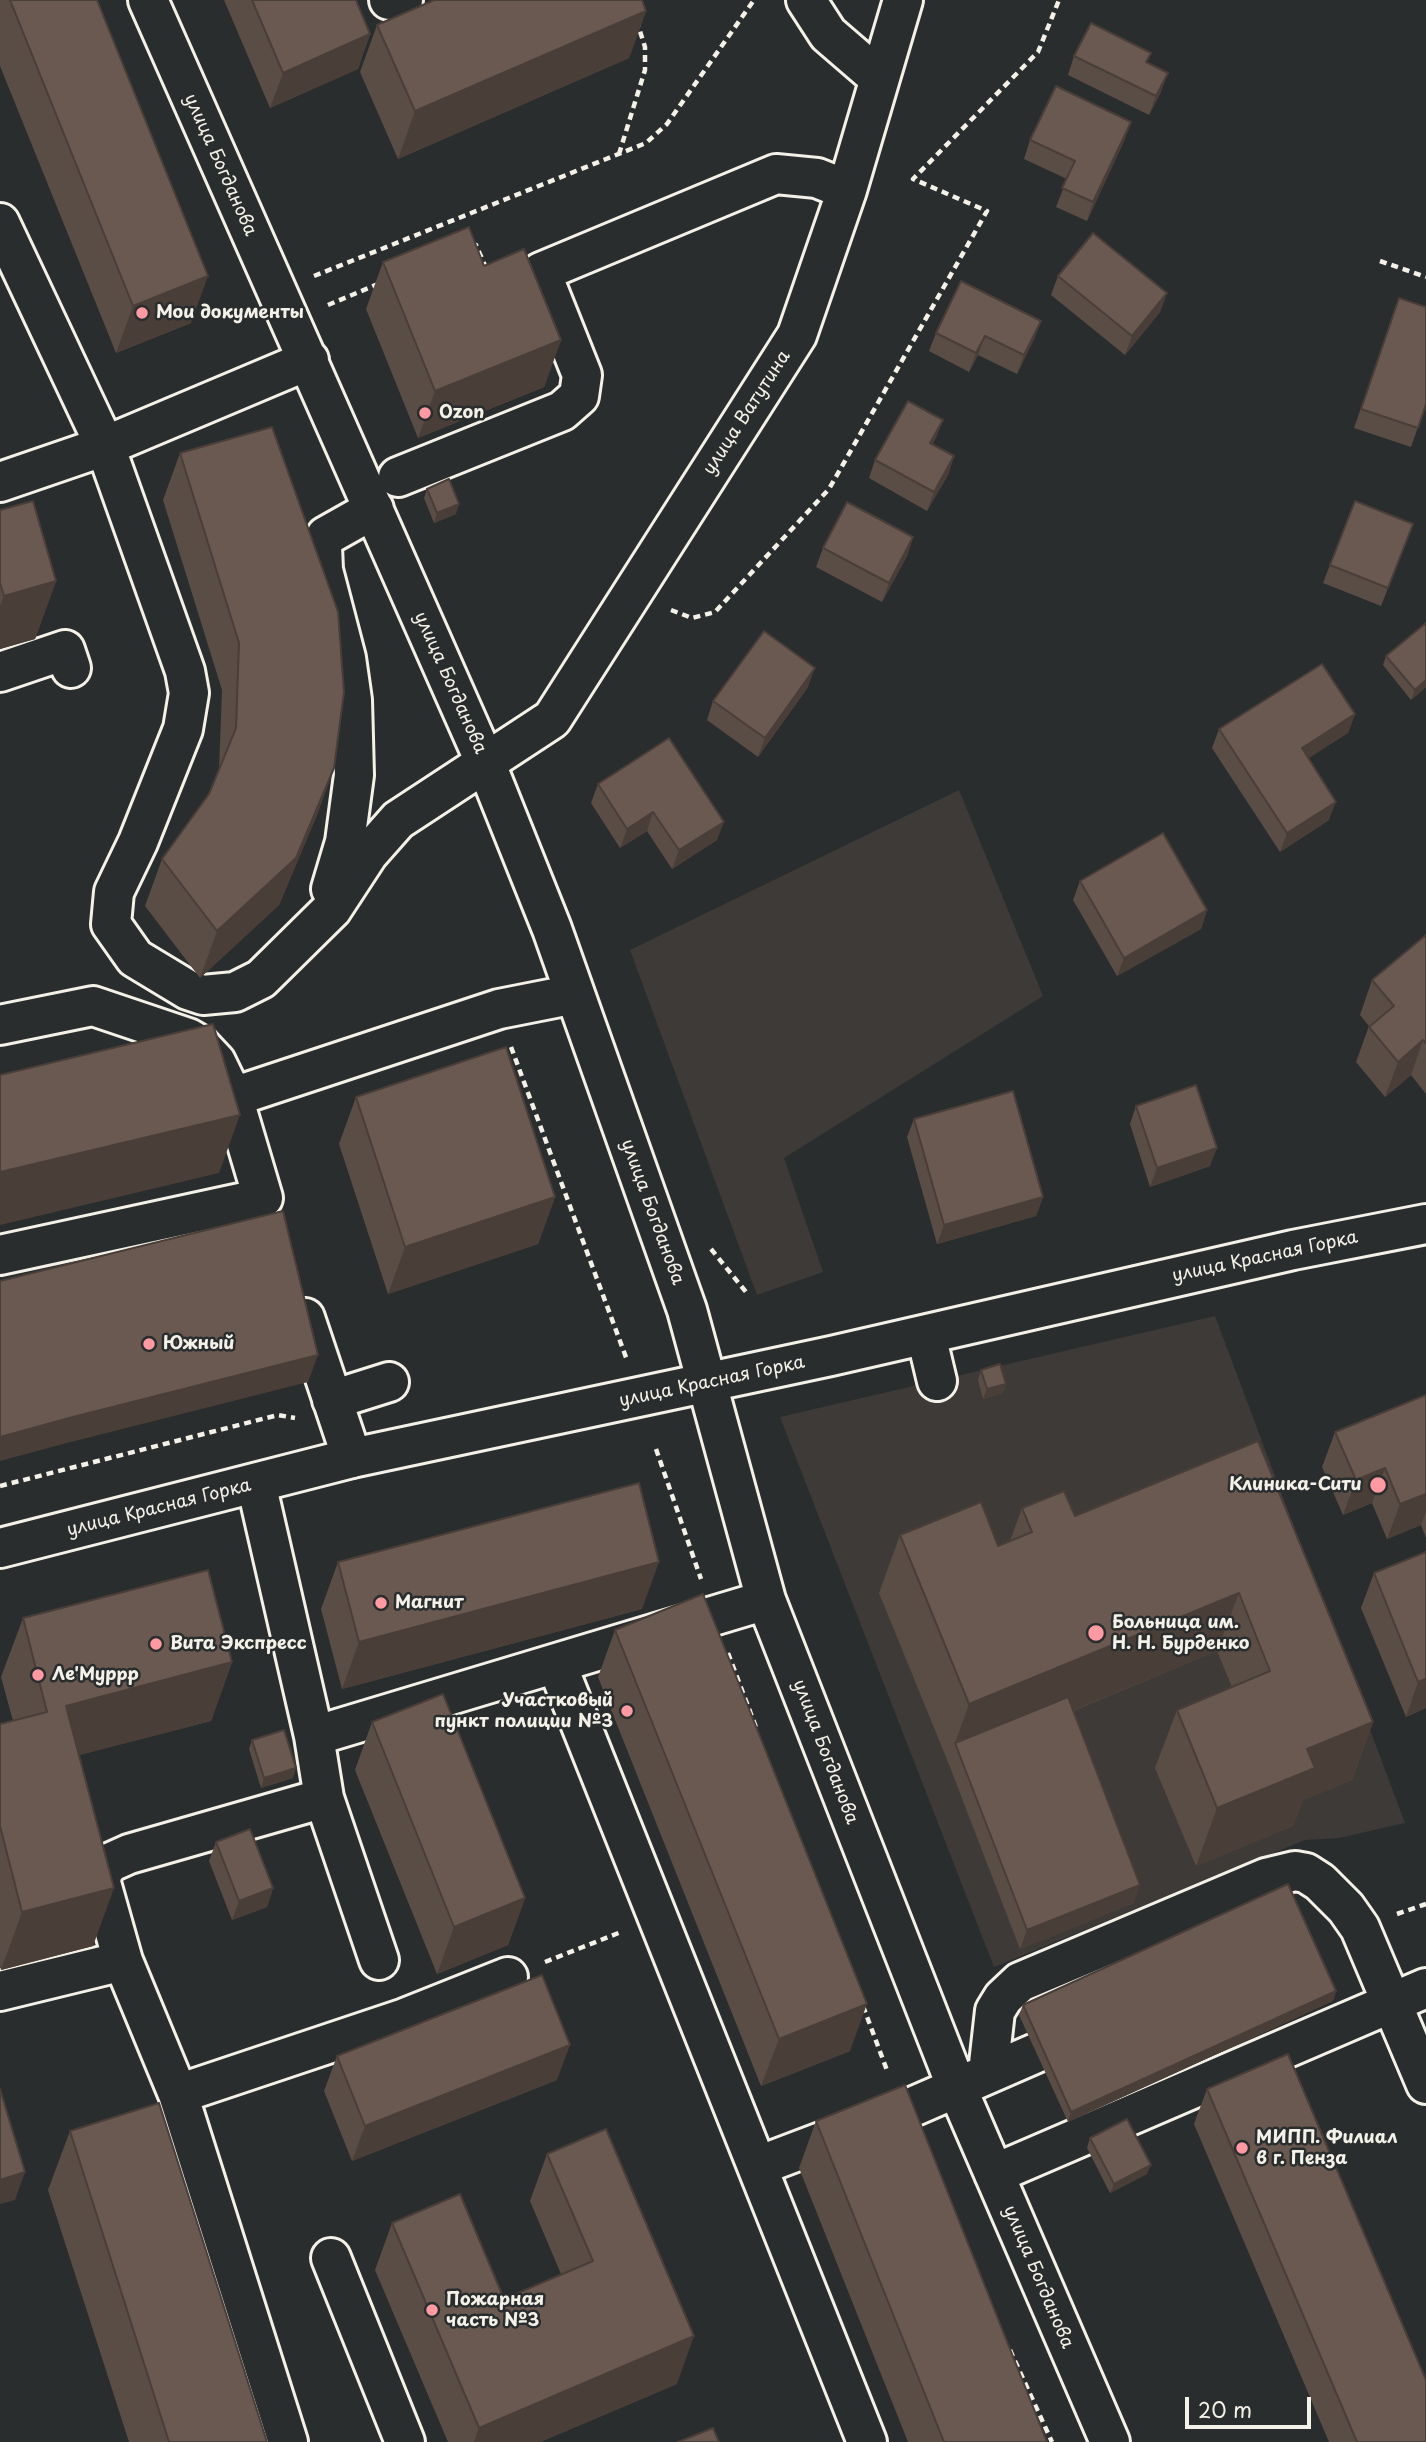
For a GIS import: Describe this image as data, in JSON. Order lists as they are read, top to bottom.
{
  "streets": {
    "street": ["улица Богданова", "улица Ватутина", "улица Красная Горка"]
  },
  "crossings": [
    ["улица Богданова", "улица Ватутина"],
    ["улица Богданова", "улица Красная Горка"]
  ],
  "places": [
    "Мои документы",
    "Ozon",
    "Южный",
    "Клиника-Сити",
    "Магнит",
    "Больница им. Н. Н. Бурденко",
    "Вита Экспресс",
    "Ле'Муррр",
    "Участковый пункт полиции №3",
    "МИПП. Филиал в г. Пенза",
    "Пожарная часть №3"
  ],
  "scale_bar": "20 m"
}
